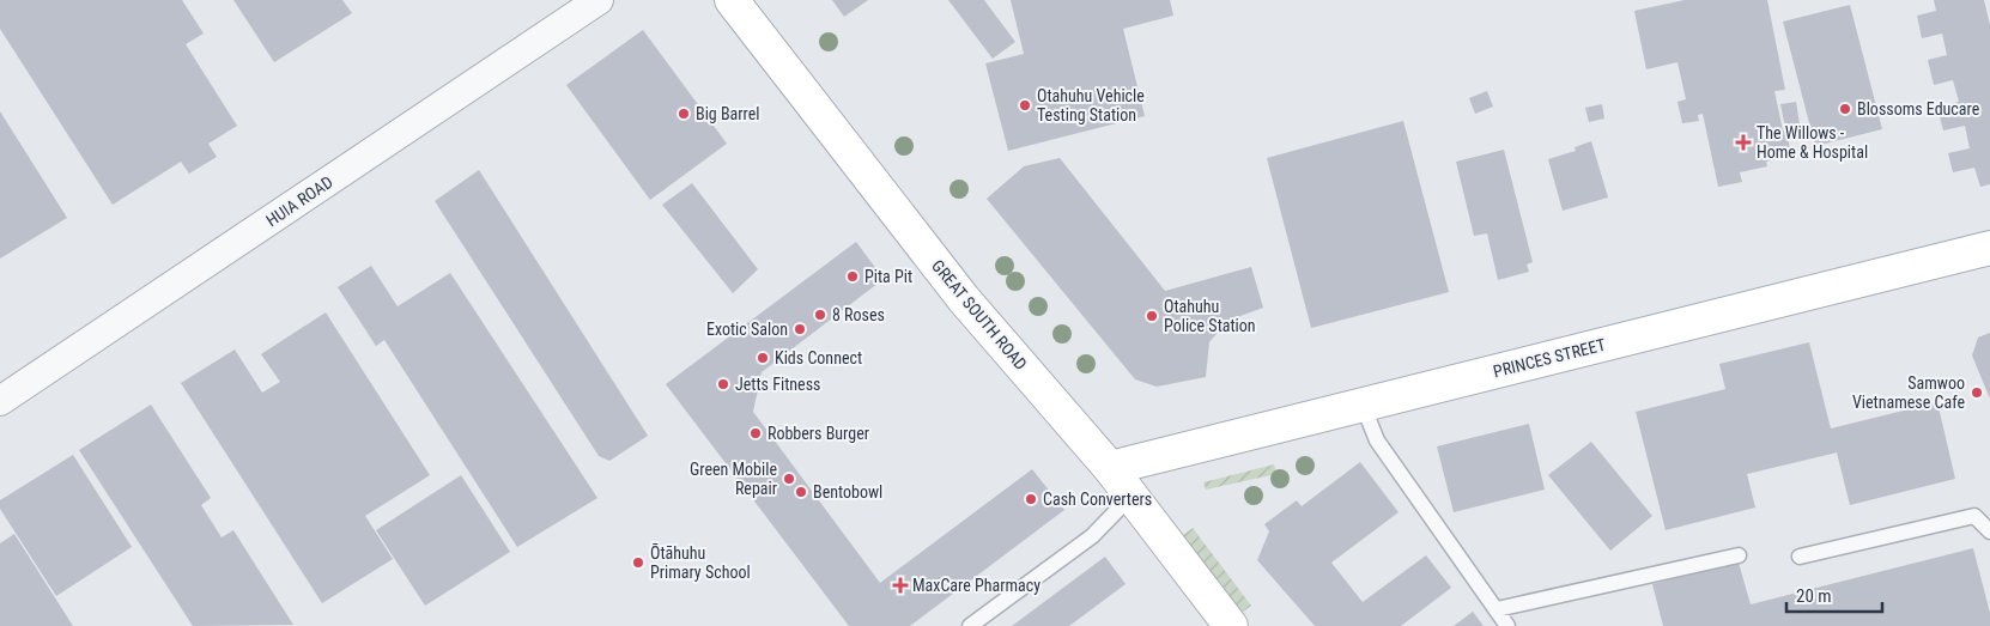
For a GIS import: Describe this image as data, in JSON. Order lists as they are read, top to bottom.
{
  "streets": {
    "main road": ["GREAT SOUTH ROAD", "PRINCES STREET"],
    "street": ["HUIA ROAD"]
  },
  "crossings": [
    ["GREAT SOUTH ROAD", "PRINCES STREET"]
  ],
  "places": {
    "other": [
      "Otahuhu Vehicle Testing Station",
      "Blossoms Educare",
      "Big Barrel",
      "Pita Pit",
      "8 Roses",
      "Otahuhu Police Station",
      "Exotic Salon",
      "Kids Connect",
      "Jetts Fitness",
      "Samwoo Vietnamese Cafe",
      "Robbers Burger",
      "Green Mobile Repair",
      "Bentobowl",
      "Cash Converters",
      "Ōtāhuhu Primary School"
    ],
    "health": ["The Willows - Home & Hospital", "MaxCare Pharmacy"]
  },
  "scale_bar": "20 m"
}
